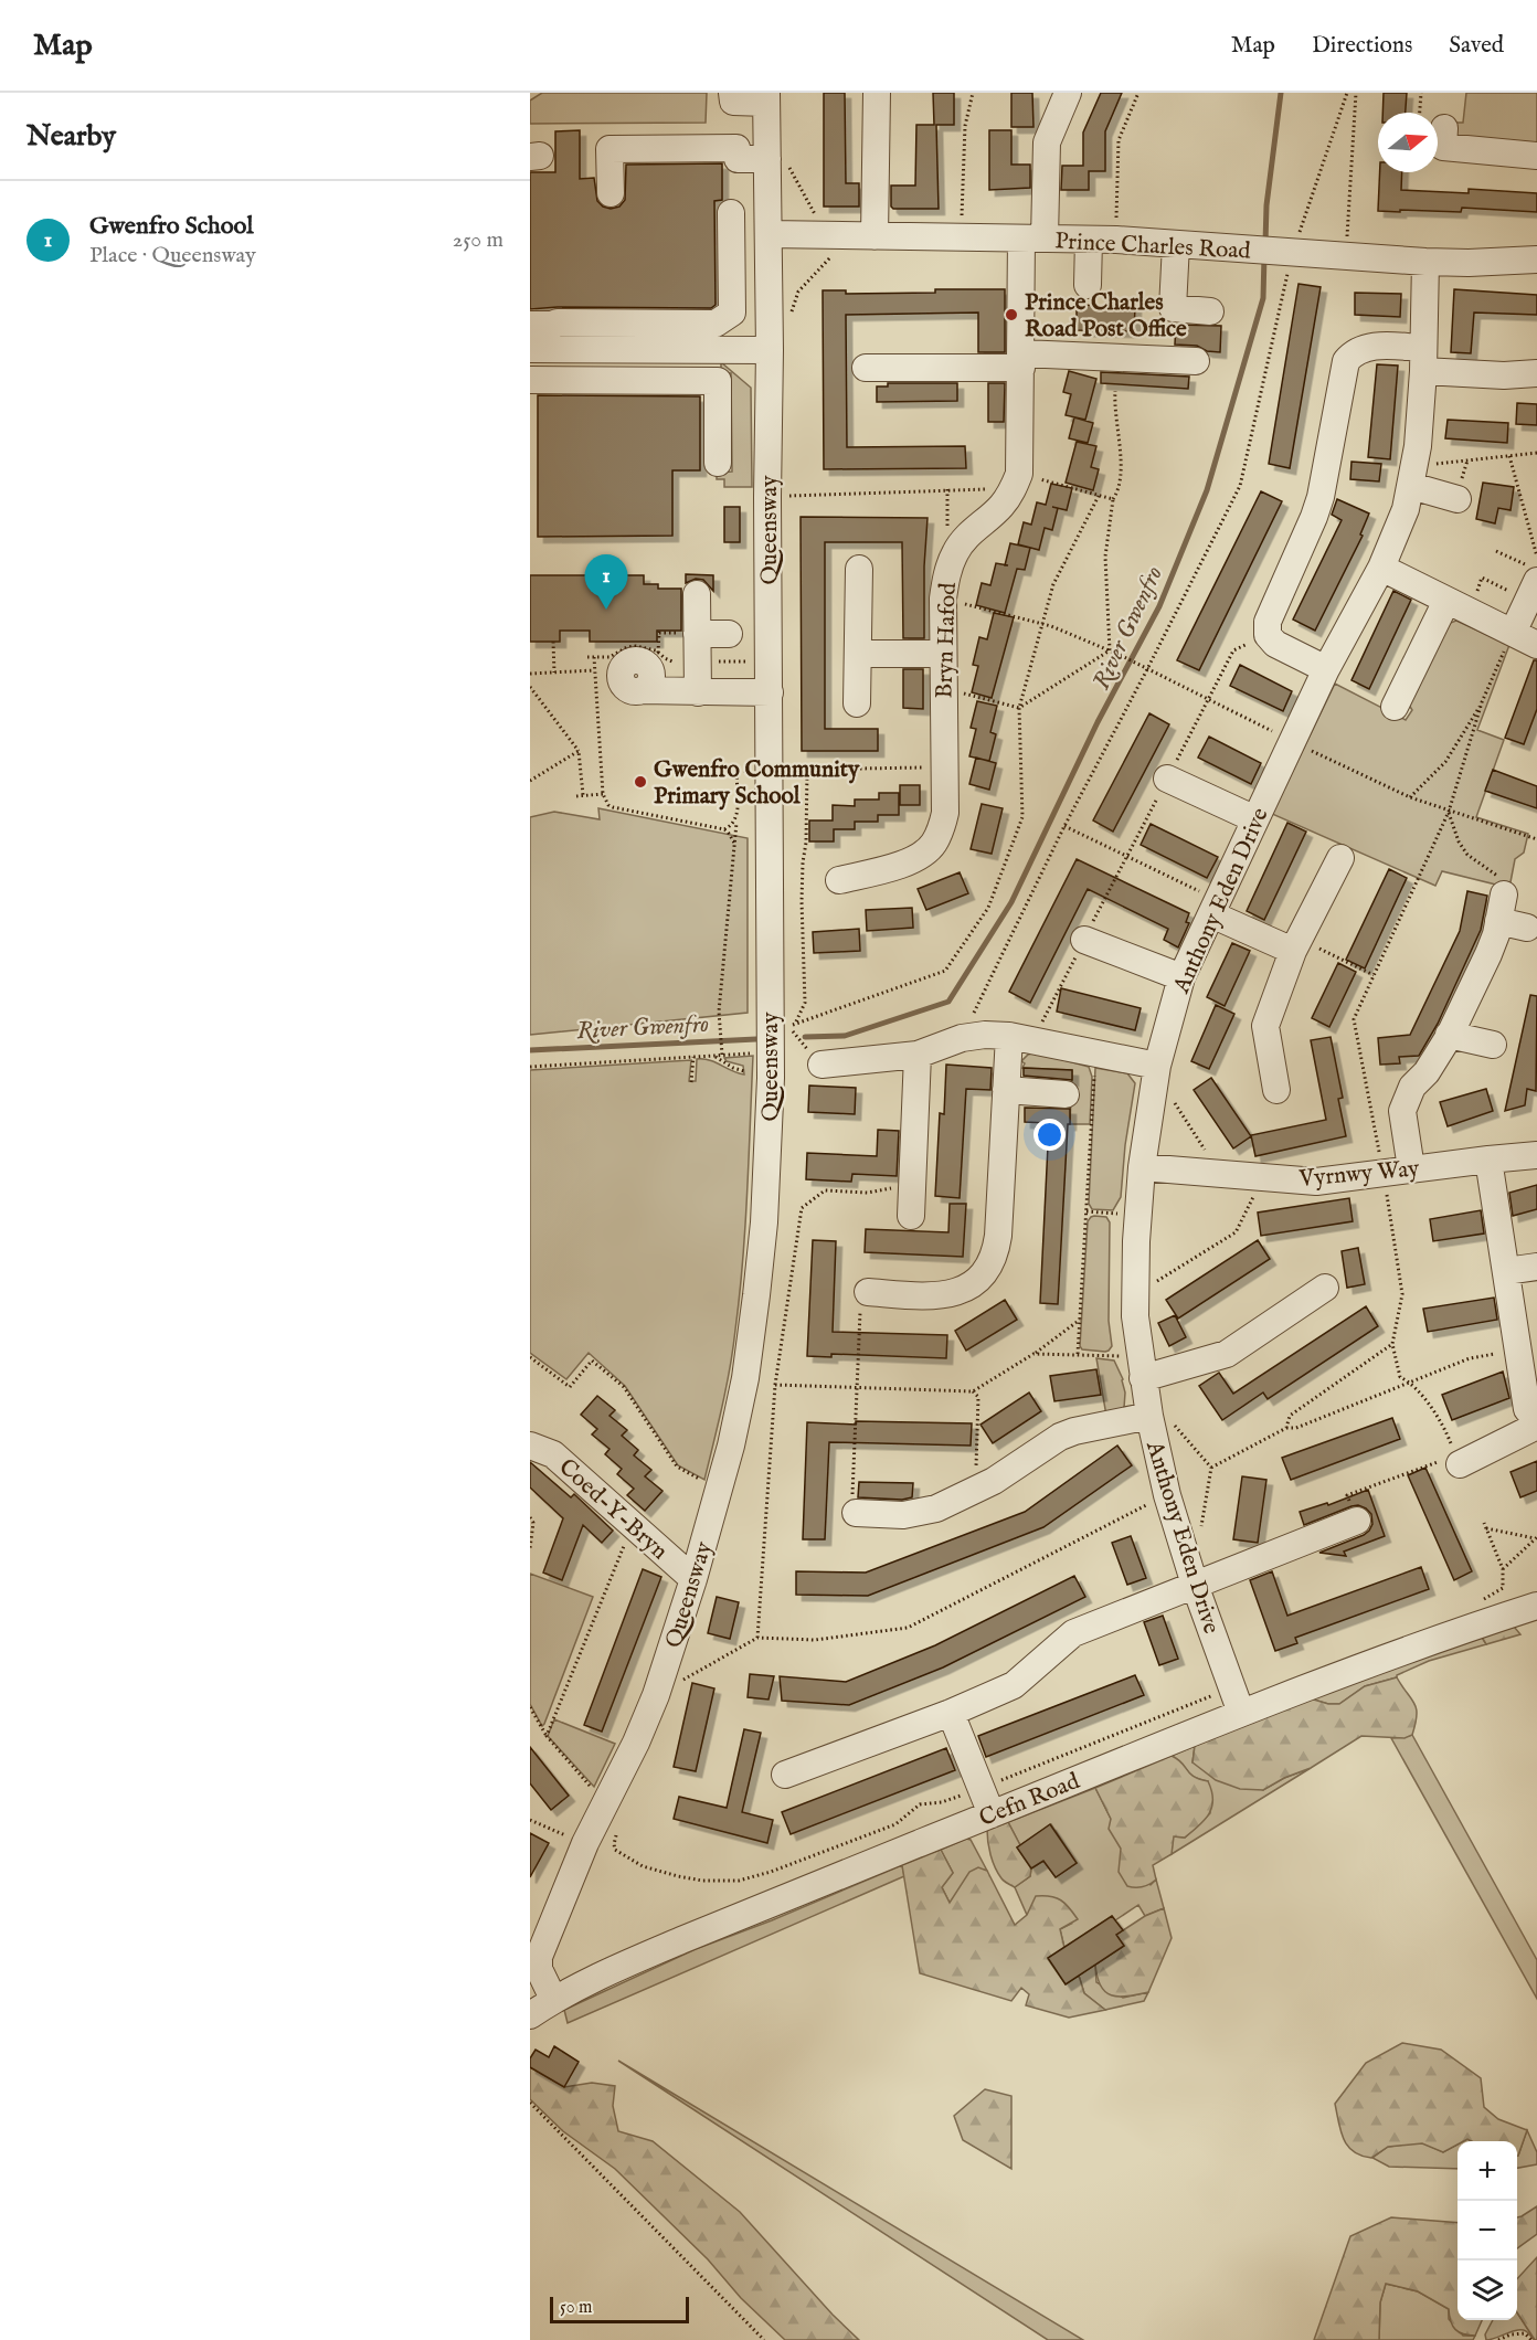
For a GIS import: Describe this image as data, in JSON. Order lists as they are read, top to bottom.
{
  "streets": {
    "street": [
      "Prince Charles Road",
      "Queensway",
      "Bryn Hafod",
      "Anthony Eden Drive",
      "Vyrnwy Way",
      "Coed-Y-Bryn",
      "Cefn Road"
    ]
  },
  "crossings": [
    ["Prince Charles Road", "Queensway"],
    ["Prince Charles Road", "Anthony Eden Drive"],
    ["Queensway", "Coed-Y-Bryn"],
    ["Queensway", "Cefn Road"],
    ["Anthony Eden Drive", "Vyrnwy Way"],
    ["Anthony Eden Drive", "Cefn Road"]
  ],
  "water": ["River Gwenfro"],
  "places": ["Prince Charles Road Post Office", "Gwenfro Community Primary School"],
  "scale_bar": "50 m",
  "north": "right",
  "page": {
    "header": "Map",
    "nav": ["Map", "Directions", "Saved"],
    "heading": "Nearby",
    "list": [
      {
        "mark": "1",
        "name": "Gwenfro School",
        "note": "Place · Queensway",
        "value": "250 m"
      }
    ],
    "pins": "1",
    "map_buttons": ["+", "−"],
    "scale": "50 m"
  }
}
